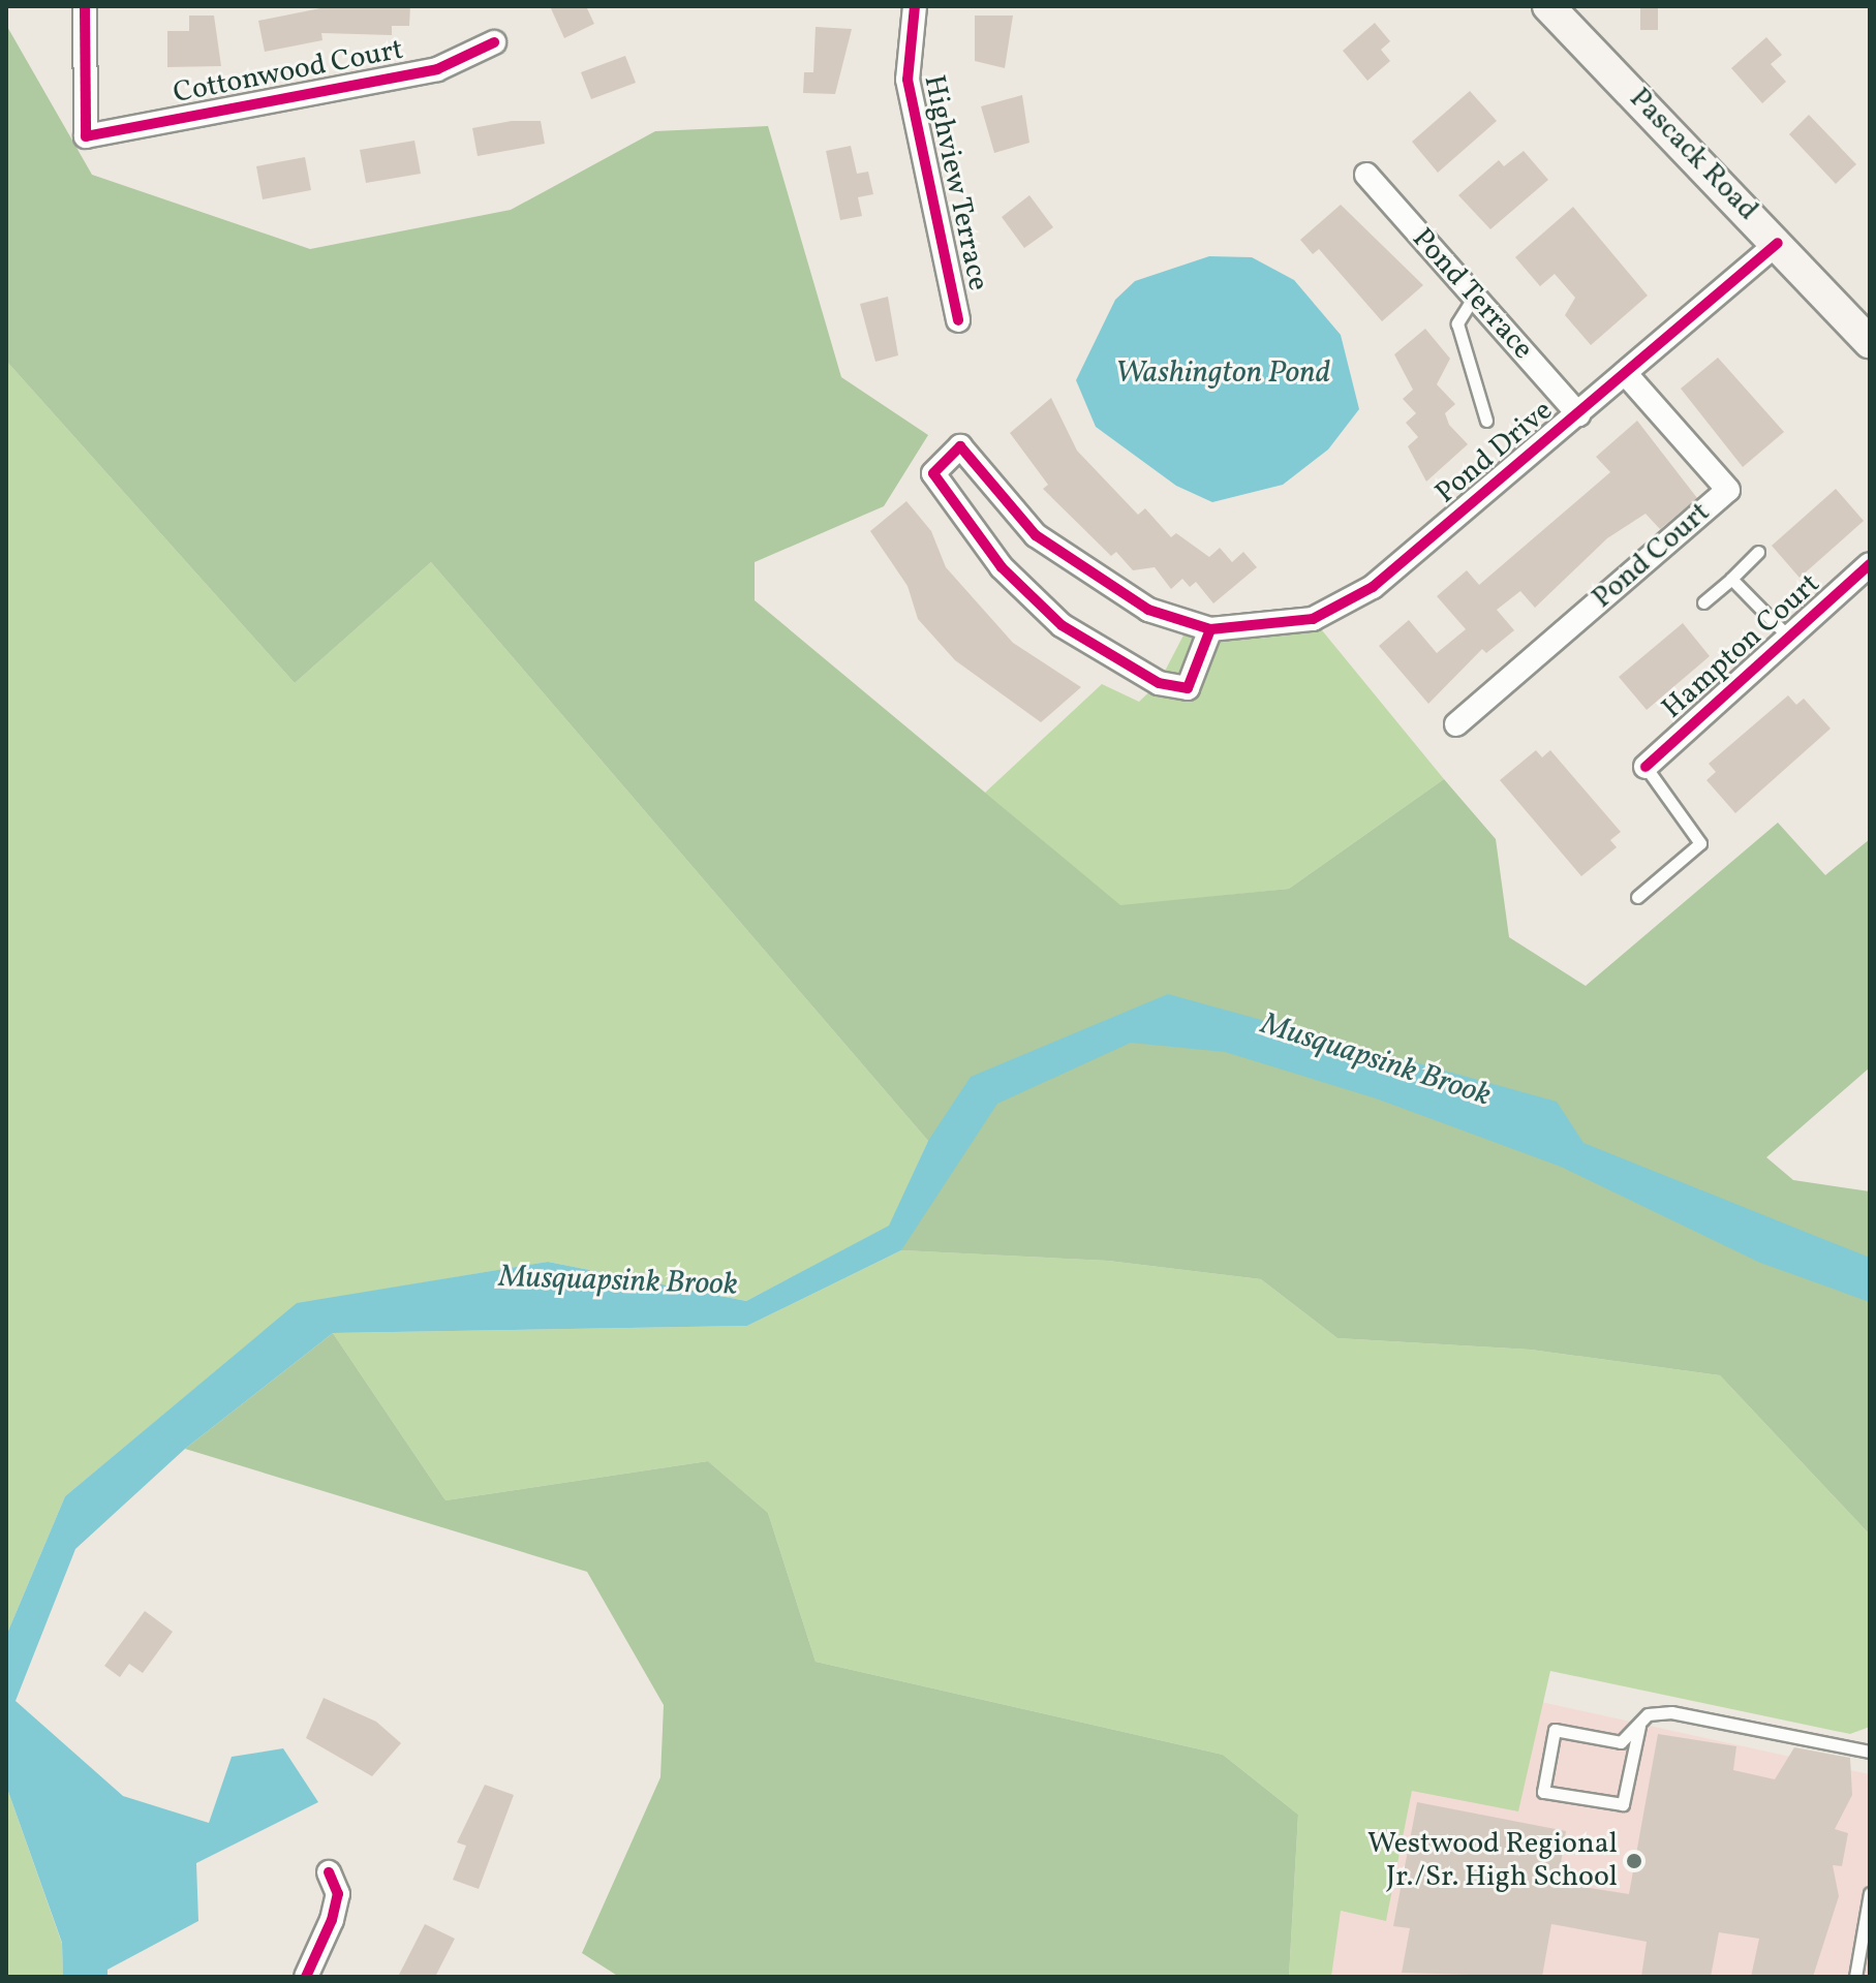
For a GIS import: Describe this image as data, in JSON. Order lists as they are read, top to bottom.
{
  "streets": {
    "main road": ["Pascack Road"],
    "street": [
      "Cottonwood Court",
      "Highview Terrace",
      "Pond Terrace",
      "Pond Drive",
      "Pond Court",
      "Hampton Court"
    ]
  },
  "crossings": [
    ["Pascack Road", "Pond Drive"],
    ["Pond Terrace", "Pond Drive"],
    ["Pond Drive", "Pond Court"]
  ],
  "water": ["Washington Pond", "Musquapsink Brook"],
  "places": ["Westwood Regional Jr./Sr. High School"]
}
